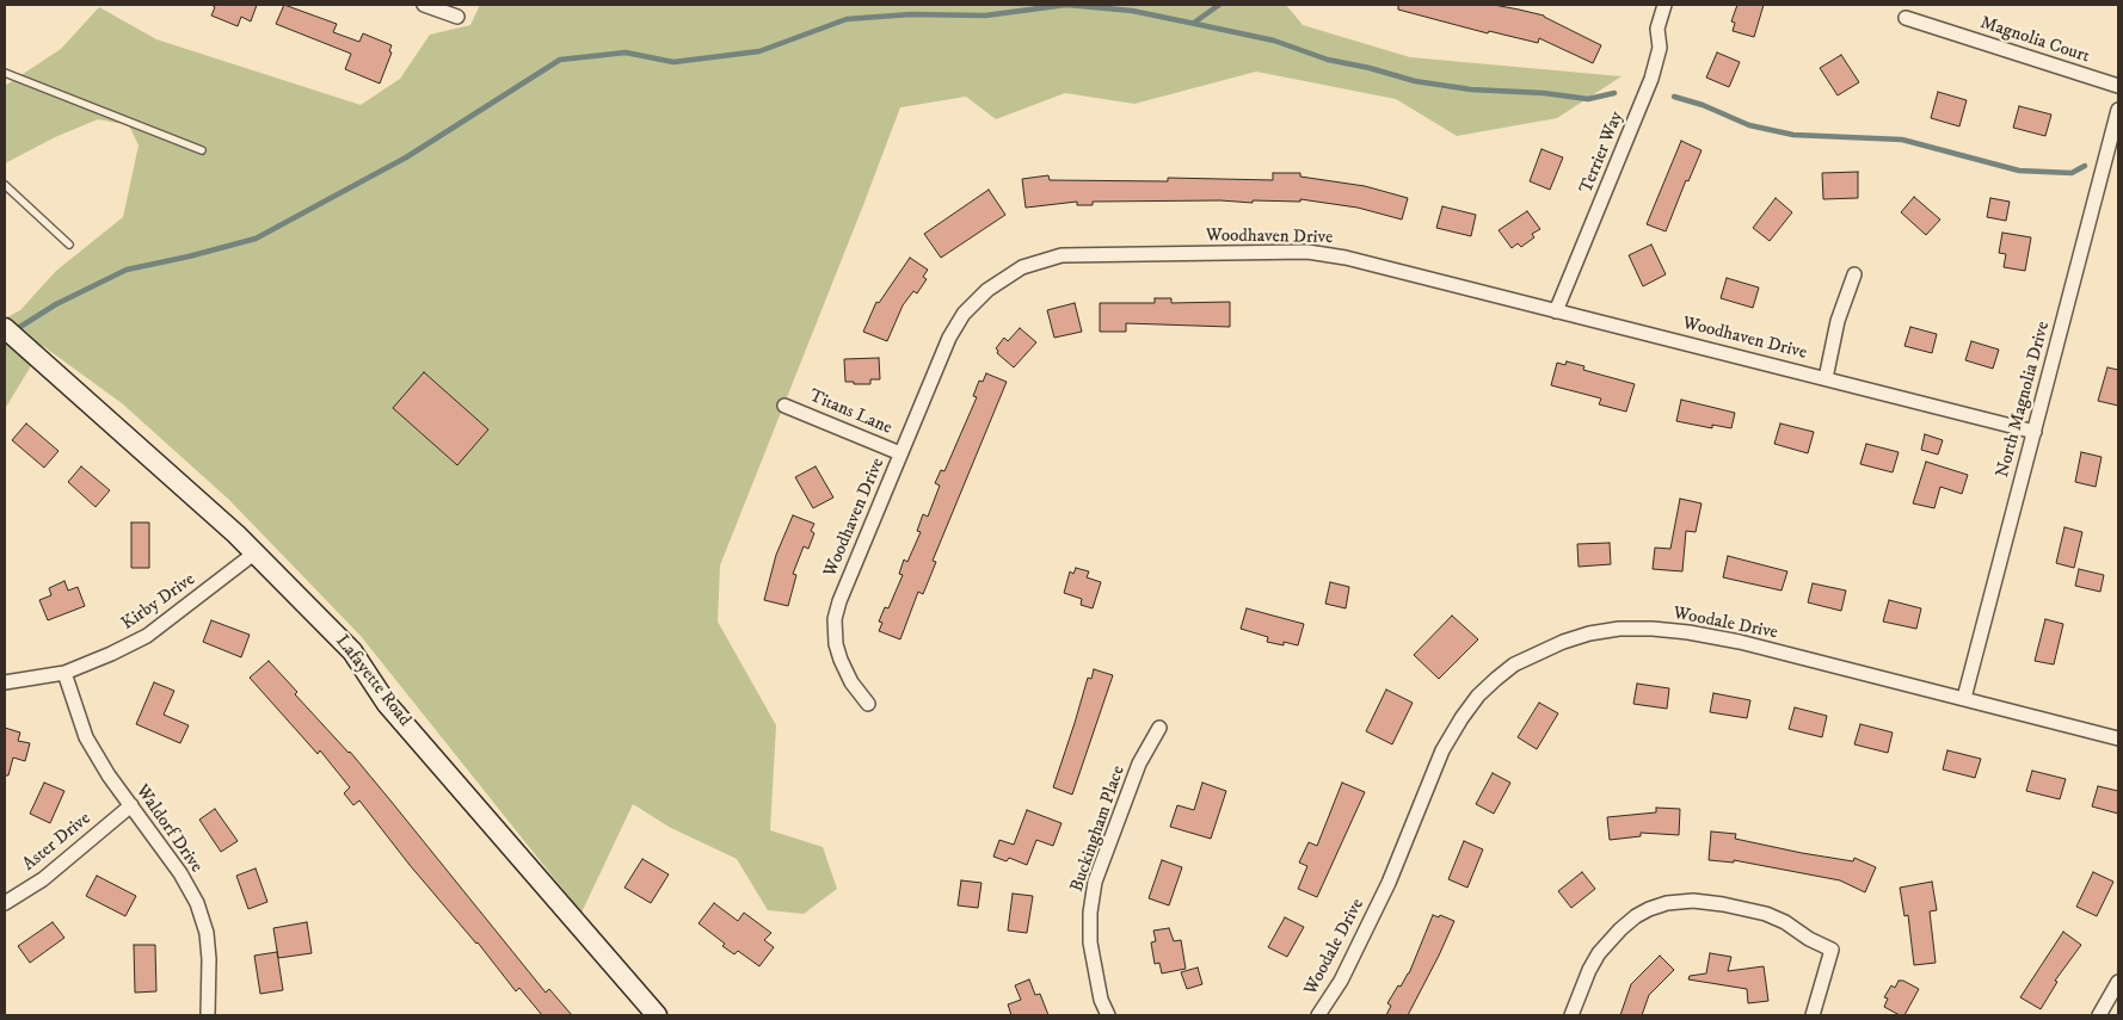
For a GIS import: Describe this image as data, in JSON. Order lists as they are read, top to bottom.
{
  "streets": {
    "main road": ["Lafayette Road"],
    "street": [
      "Magnolia Court",
      "Terrier Way",
      "Woodhaven Drive",
      "North Magnolia Drive",
      "Titans Lane",
      "Kirby Drive",
      "Woodale Drive",
      "Waldorf Drive",
      "Buckingham Place",
      "Aster Drive"
    ]
  },
  "crossings": [
    ["Terrier Way", "Woodhaven Drive"],
    ["Woodhaven Drive", "North Magnolia Drive"],
    ["Woodhaven Drive", "Titans Lane"],
    ["North Magnolia Drive", "Woodale Drive"],
    ["Kirby Drive", "Lafayette Road"],
    ["Kirby Drive", "Waldorf Drive"],
    ["Waldorf Drive", "Aster Drive"]
  ]
}
